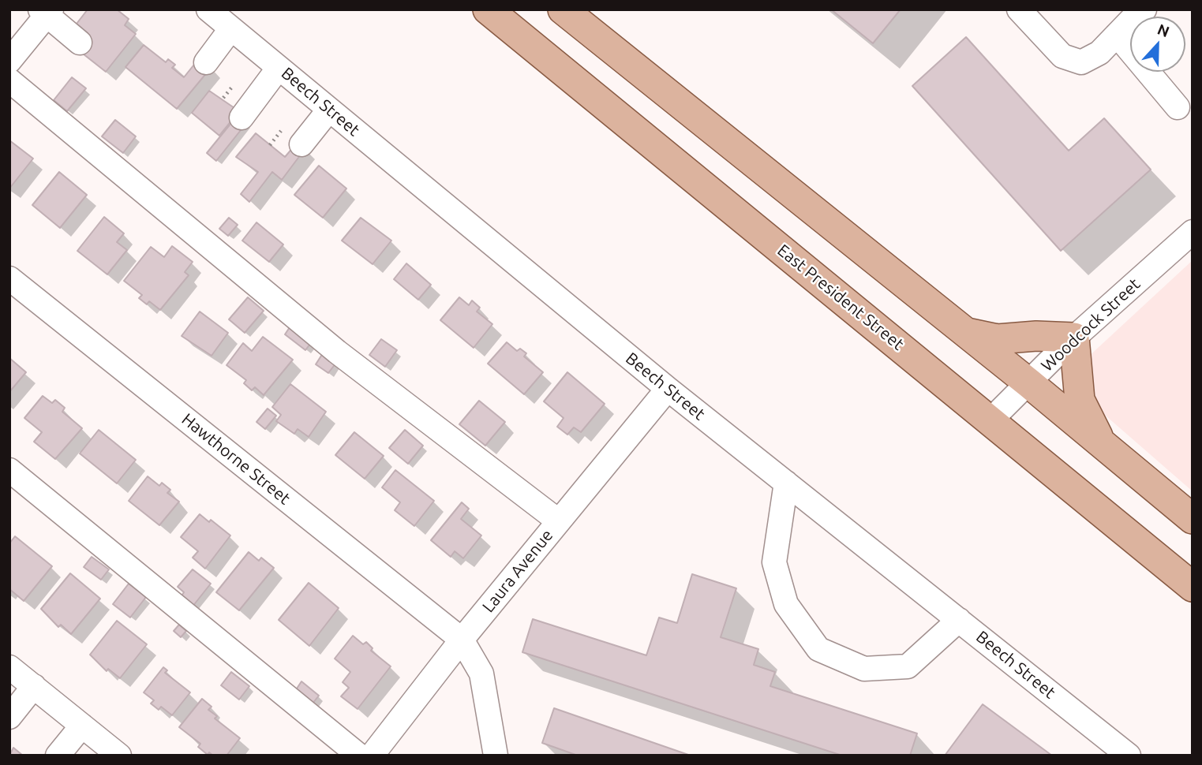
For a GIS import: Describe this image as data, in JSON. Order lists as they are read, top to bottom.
{
  "streets": {
    "main road": ["East President Street"],
    "street": [
      "Beech Street",
      "Woodcock Street",
      "Hawthorne Street",
      "Laura Avenue"
    ]
  },
  "crossings": [
    ["Beech Street", "Laura Avenue"],
    ["East President Street", "Woodcock Street"],
    ["Hawthorne Street", "Laura Avenue"]
  ],
  "north": "top"
}
